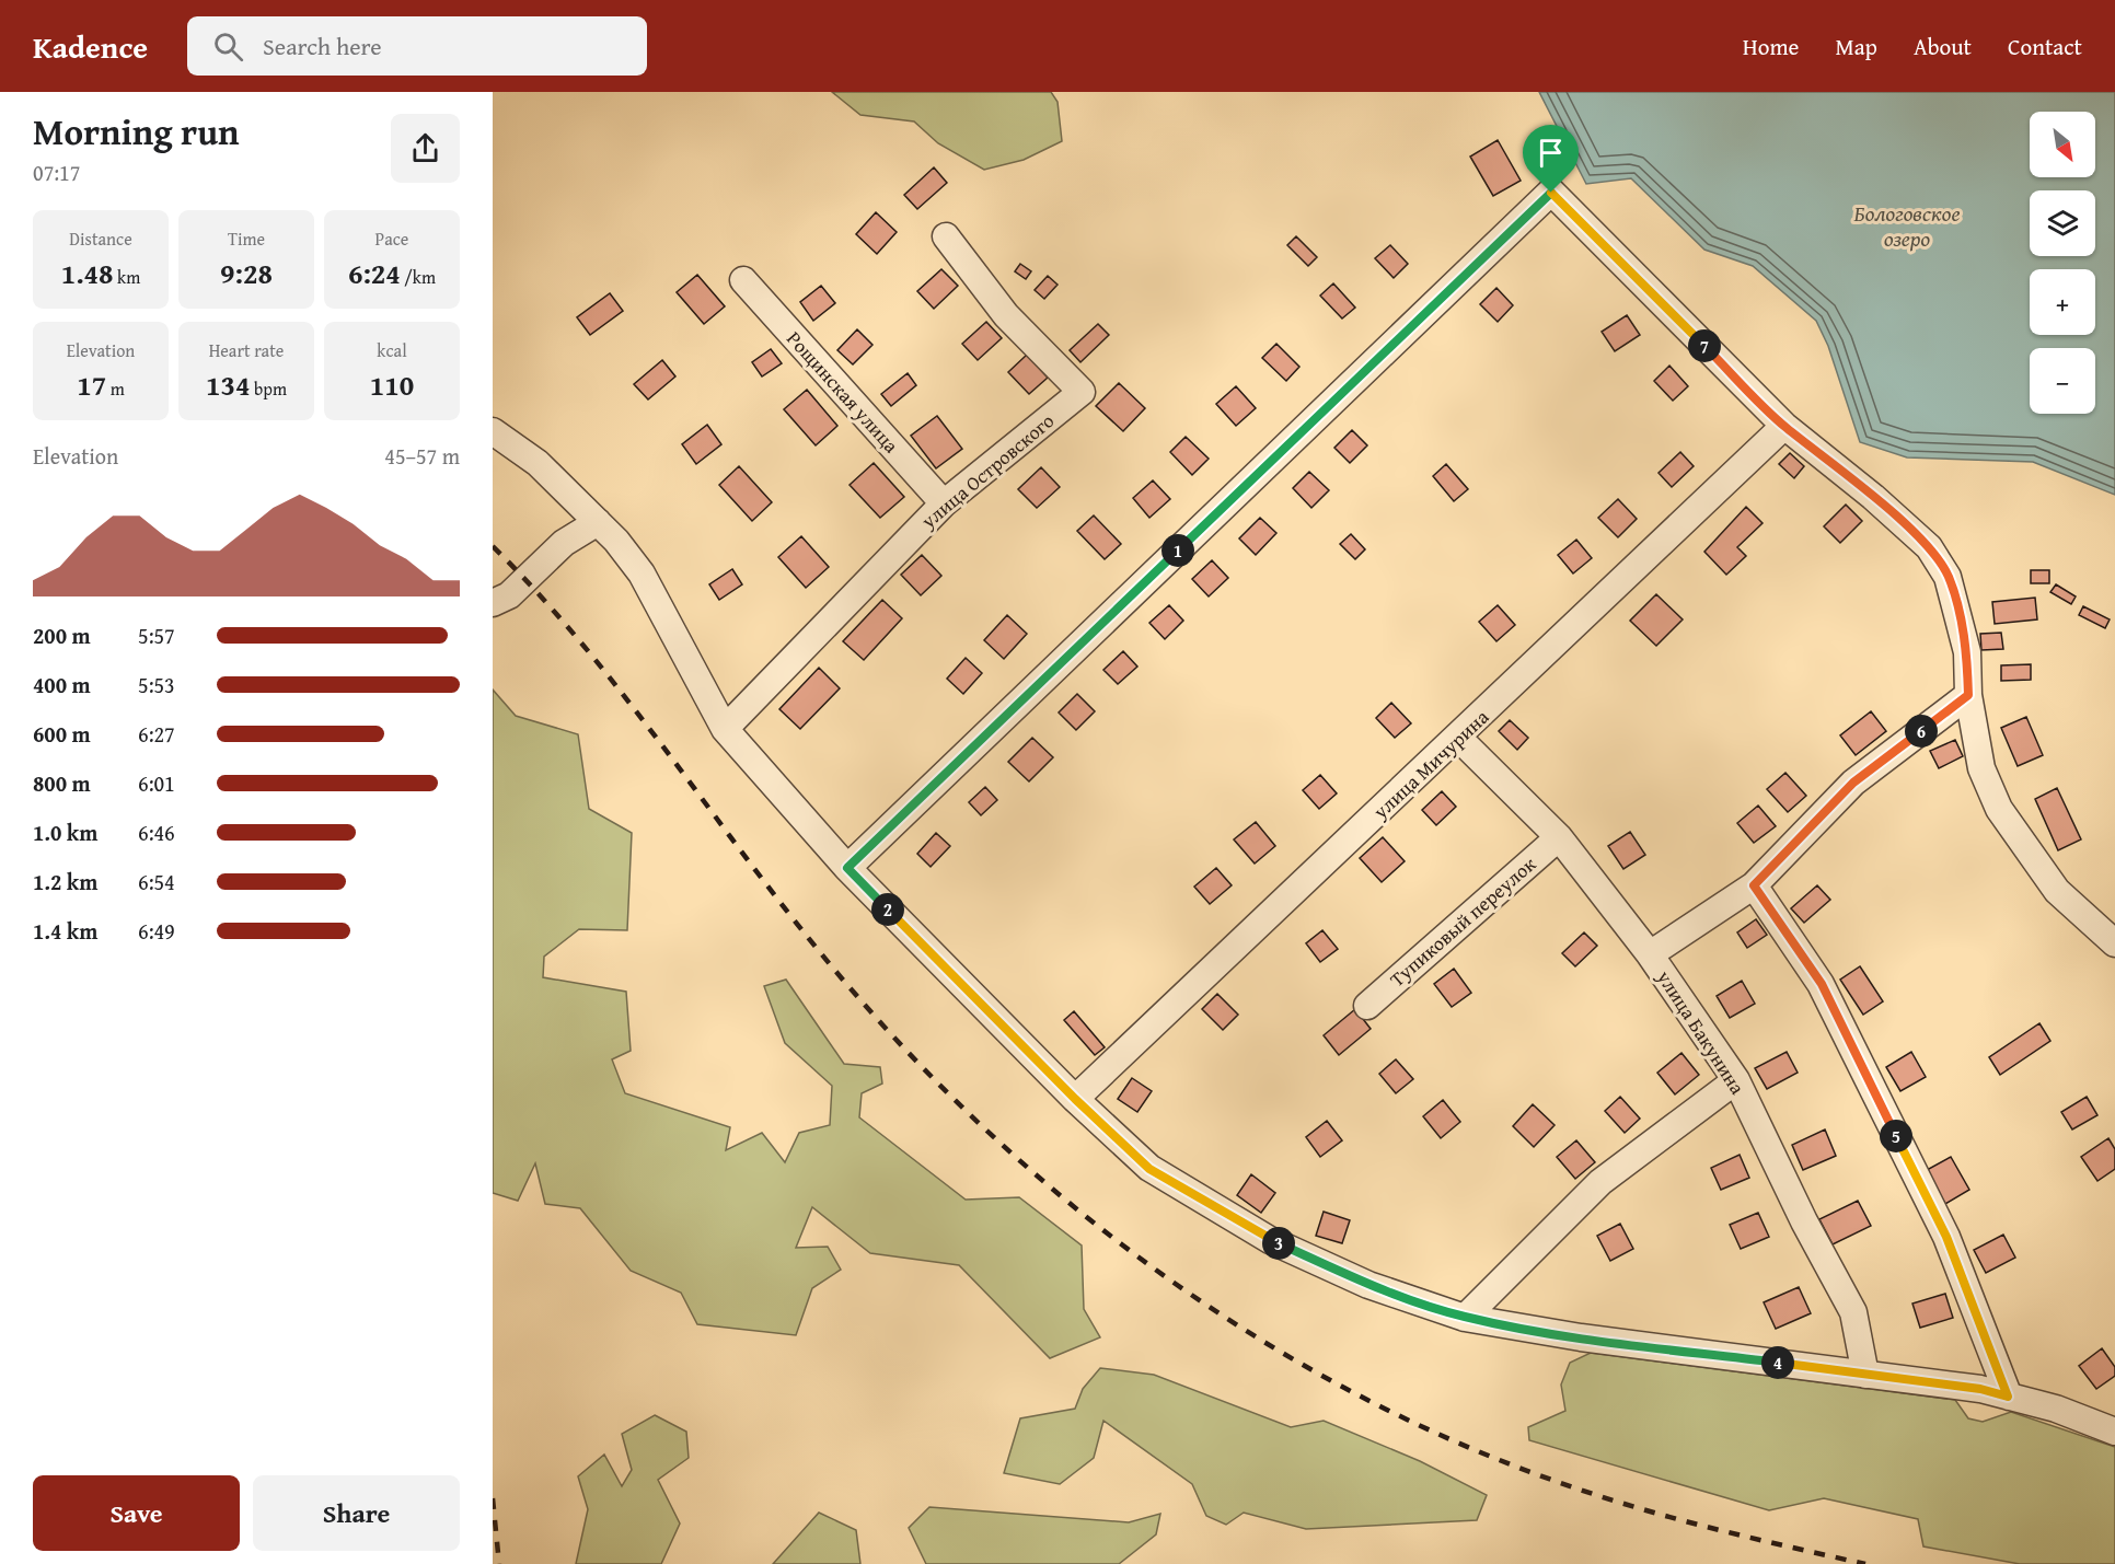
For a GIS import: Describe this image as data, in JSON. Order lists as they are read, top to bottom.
{
  "streets": {
    "street": [
      "Рощинская улица",
      "улица Островского",
      "улица Мичурина",
      "Тупиковый переулок",
      "улица Бакунина"
    ]
  },
  "crossings": [
    ["Рощинская улица", "улица Островского"],
    ["улица Мичурина", "улица Бакунина"],
    ["Тупиковый переулок", "улица Бакунина"]
  ],
  "water": ["Бологовское озеро"],
  "north": "bottom right",
  "page": {
    "header": "Kadence",
    "search": "Search here",
    "nav": [
      "Home",
      "Map",
      "About",
      "Contact"
    ],
    "heading": ["Morning run", "07:17"],
    "map_buttons": ["+", "−"],
    "stats": [
      ["Distance", "1.48 km"],
      ["Time", "9:28"],
      ["Pace", "6:24 /km"],
      ["Elevation", "17 m"],
      ["Heart rate", "134 bpm"],
      ["kcal", "110"]
    ],
    "pins": [
      "7",
      "1",
      "6",
      "2",
      "5",
      "3",
      "4"
    ],
    "chart": ["Elevation", "45–57 m"],
    "list": [
      {
        "name": "200 m",
        "note": "5:57"
      },
      {
        "name": "400 m",
        "note": "5:53"
      },
      {
        "name": "600 m",
        "note": "6:27"
      },
      {
        "name": "800 m",
        "note": "6:01"
      },
      {
        "name": "1.0 km",
        "note": "6:46"
      },
      {
        "name": "1.2 km",
        "note": "6:54"
      },
      {
        "name": "1.4 km",
        "note": "6:49"
      }
    ],
    "buttons": ["Save", "Share"]
  }
}
